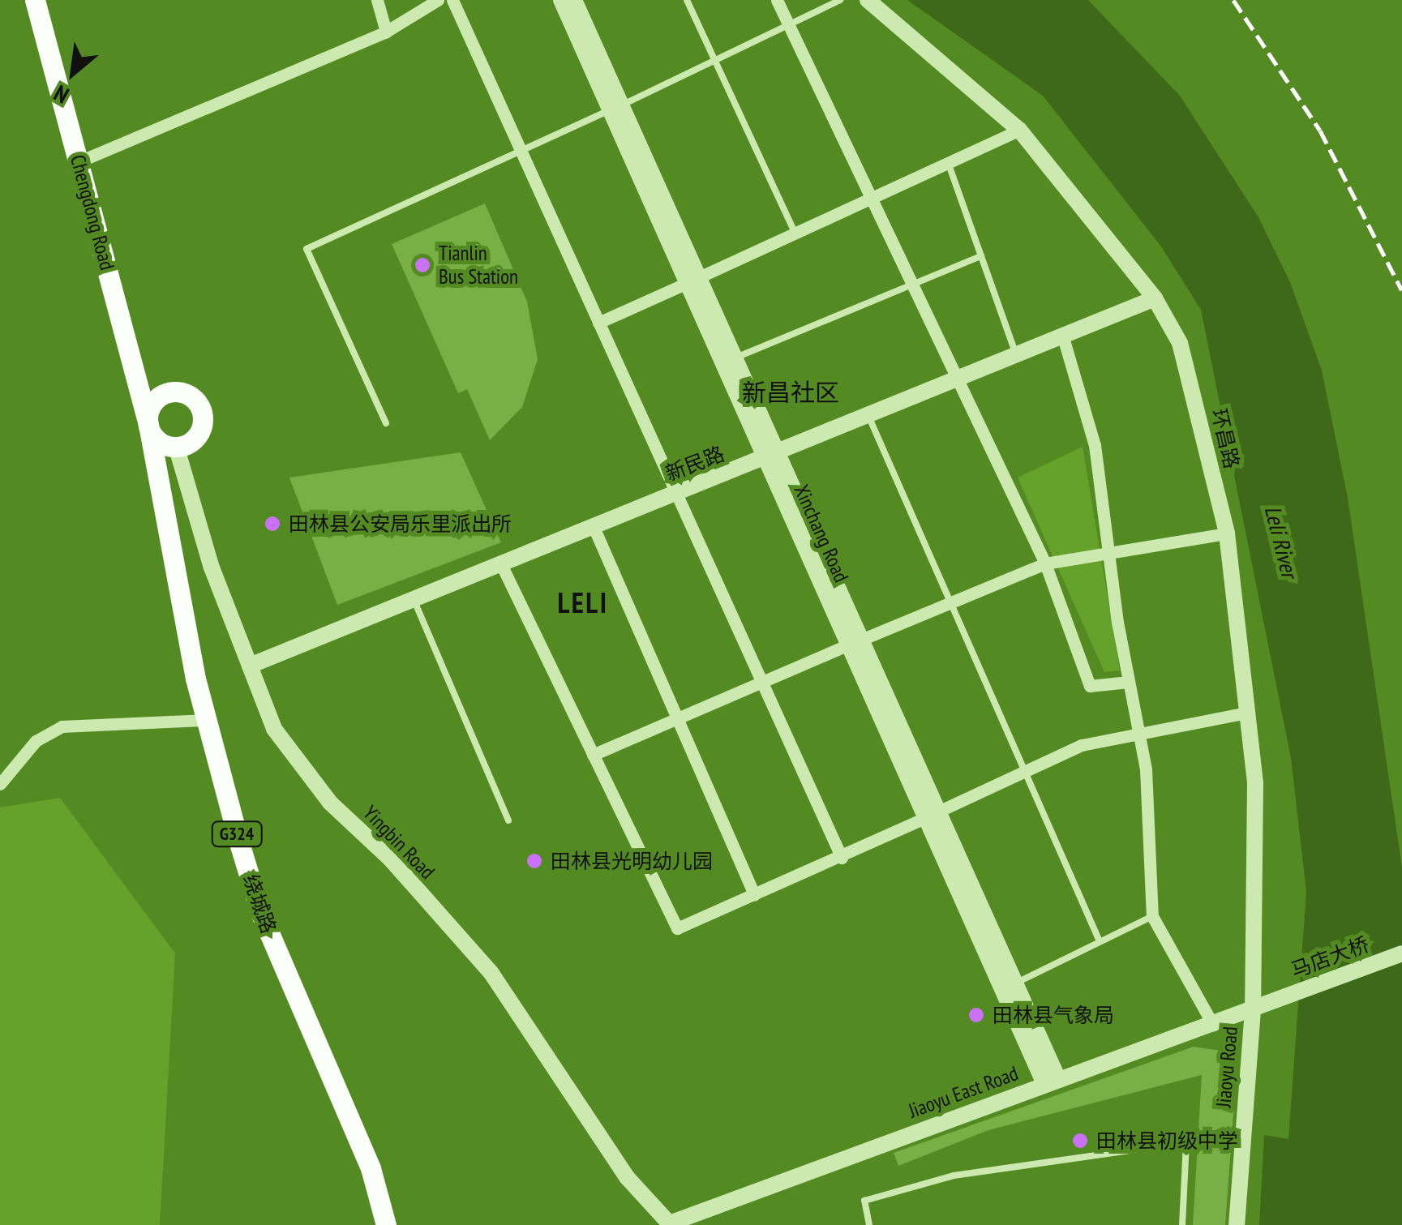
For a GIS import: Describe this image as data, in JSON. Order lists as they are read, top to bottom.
{
  "streets": {
    "highway": ["Chengdong Road", "G324", "绕城路"],
    "street": [
      "环昌路",
      "新民路",
      "Xinchang Road",
      "Yingbin Road",
      "马店大桥",
      "Jiaoyu Road",
      "Jiaoyu East Road"
    ]
  },
  "crossings": [
    ["Chengdong Road", "Yingbin Road"],
    ["Chengdong Road", "绕城路"],
    ["环昌路", "新民路"],
    ["环昌路", "Jiaoyu Road"],
    ["环昌路", "Jiaoyu East Road"],
    ["新民路", "Xinchang Road"],
    ["新民路", "Yingbin Road"],
    ["Xinchang Road", "Jiaoyu East Road"],
    ["Yingbin Road", "绕城路"],
    ["Yingbin Road", "Jiaoyu East Road"],
    ["马店大桥", "Jiaoyu East Road"],
    ["Jiaoyu Road", "Jiaoyu East Road"]
  ],
  "districts": ["新昌社区", "LELI"],
  "water": ["Leli River"],
  "places": [
    "Tianlin Bus Station",
    "田林县公安局乐里派出所",
    "田林县光明幼儿园",
    "田林县气象局",
    "田林县初级中学"
  ],
  "north": "bottom left"
}
